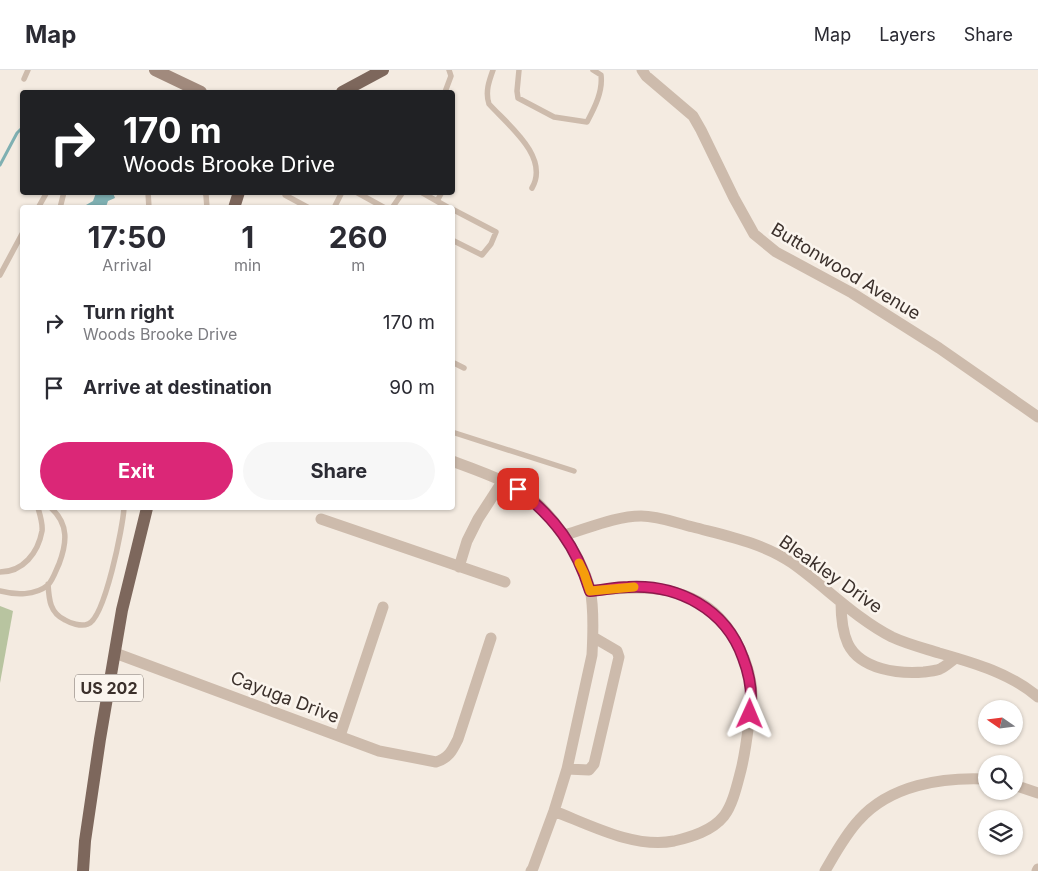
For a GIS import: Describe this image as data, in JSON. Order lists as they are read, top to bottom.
{
  "streets": {
    "main road": ["US 202"],
    "street": ["Buttonwood Avenue", "Bleakley Drive", "Cayuga Drive"]
  },
  "crossings": [
    ["US 202", "Cayuga Drive"]
  ],
  "north": "left",
  "page": {
    "header": "Map",
    "nav": ["Map", "Layers", "Share"],
    "turn": ["170 m", "Woods Brooke Drive"],
    "eta": [
      "17:50",
      "Arrival",
      "1",
      "min",
      "260",
      "m"
    ],
    "list": [
      {
        "name": "Turn right",
        "note": "Woods Brooke Drive",
        "value": "170 m"
      },
      {
        "name": "Arrive at destination",
        "value": "90 m"
      }
    ],
    "buttons": ["Exit", "Share"]
  }
}
